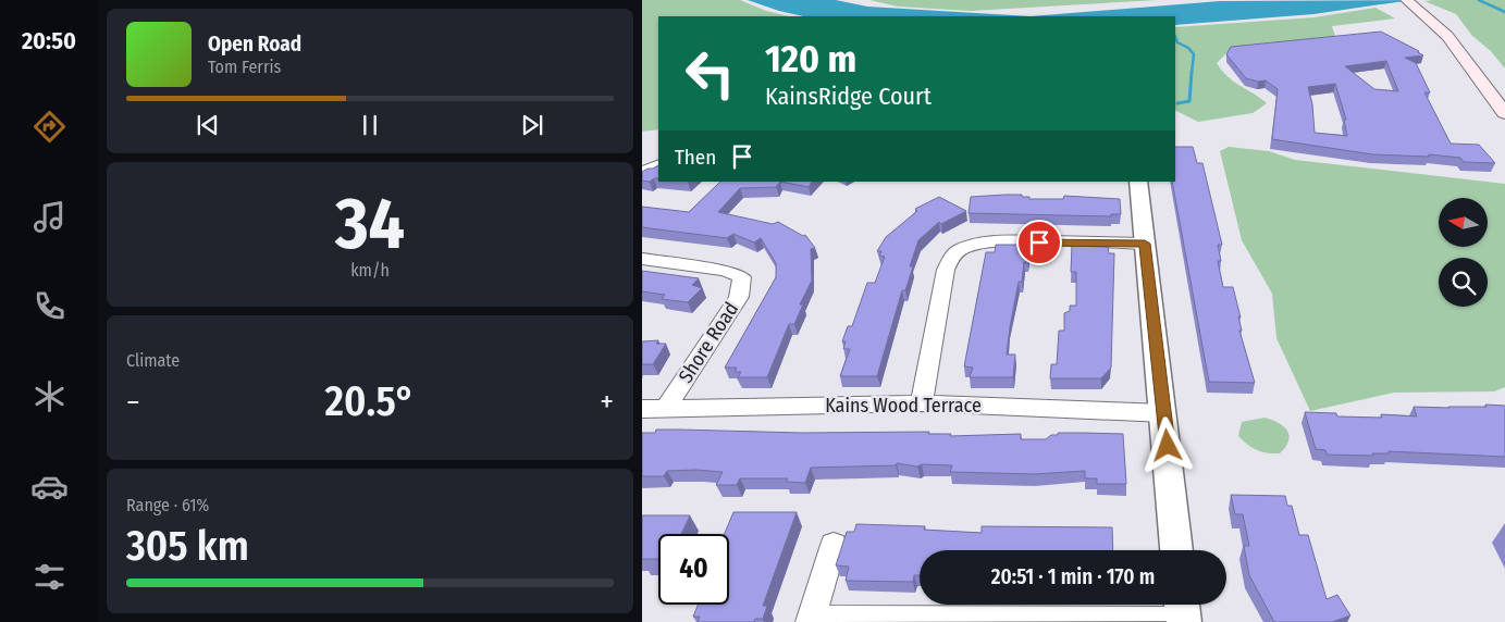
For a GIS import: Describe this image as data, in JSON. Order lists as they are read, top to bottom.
{
  "streets": {
    "street": ["Shore Road", "Kains Wood Terrace"]
  },
  "crossings": [
    ["Shore Road", "Kains Wood Terrace"]
  ],
  "north": "left",
  "page": {
    "tabs": "20:50",
    "turn": ["120 m", "KainsRidge Court"],
    "song": ["Open Road", "Tom Ferris"],
    "then": "Then",
    "tile": [
      ["34", "km/h"],
      "Climate",
      ["Range · 61%", "305 km"]
    ],
    "heat": ["−", "20.5°", "+"],
    "limit": "40",
    "trip": "20:51 · 1 min · 170 m"
  }
}
